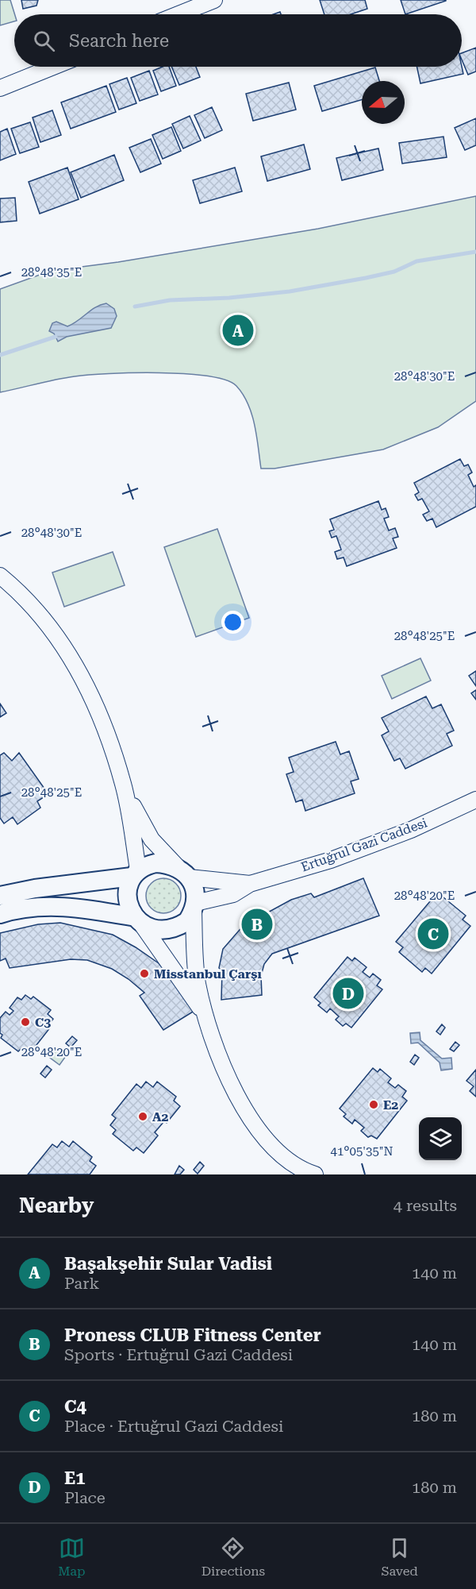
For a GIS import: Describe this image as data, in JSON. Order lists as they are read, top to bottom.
{
  "streets": {
    "street": ["Ertuğrul Gazi Caddesi"]
  },
  "places": [
    "Misstanbul Çarşı",
    "C3",
    "E2",
    "A2"
  ],
  "north": "left",
  "page": {
    "search": "Search here",
    "pins": [
      "A",
      "B",
      "C",
      "D"
    ],
    "heading": ["Nearby", "4 results"],
    "list": [
      {
        "mark": "A",
        "name": "Başakşehir Sular Vadisi",
        "note": "Park",
        "value": "140 m"
      },
      {
        "mark": "B",
        "name": "Proness CLUB Fitness Center",
        "note": "Sports · Ertuğrul Gazi Caddesi",
        "value": "140 m"
      },
      {
        "mark": "C",
        "name": "C4",
        "note": "Place · Ertuğrul Gazi Caddesi",
        "value": "180 m"
      },
      {
        "mark": "D",
        "name": "E1",
        "note": "Place",
        "value": "180 m"
      }
    ],
    "nav": ["Map", "Directions", "Saved"]
  },
  "coordinates": [
    "28°48'35\"E",
    "28°48'30\"E",
    "28°48'25\"E",
    "28°48'20\"E",
    "41°05'35\"N"
  ]
}
